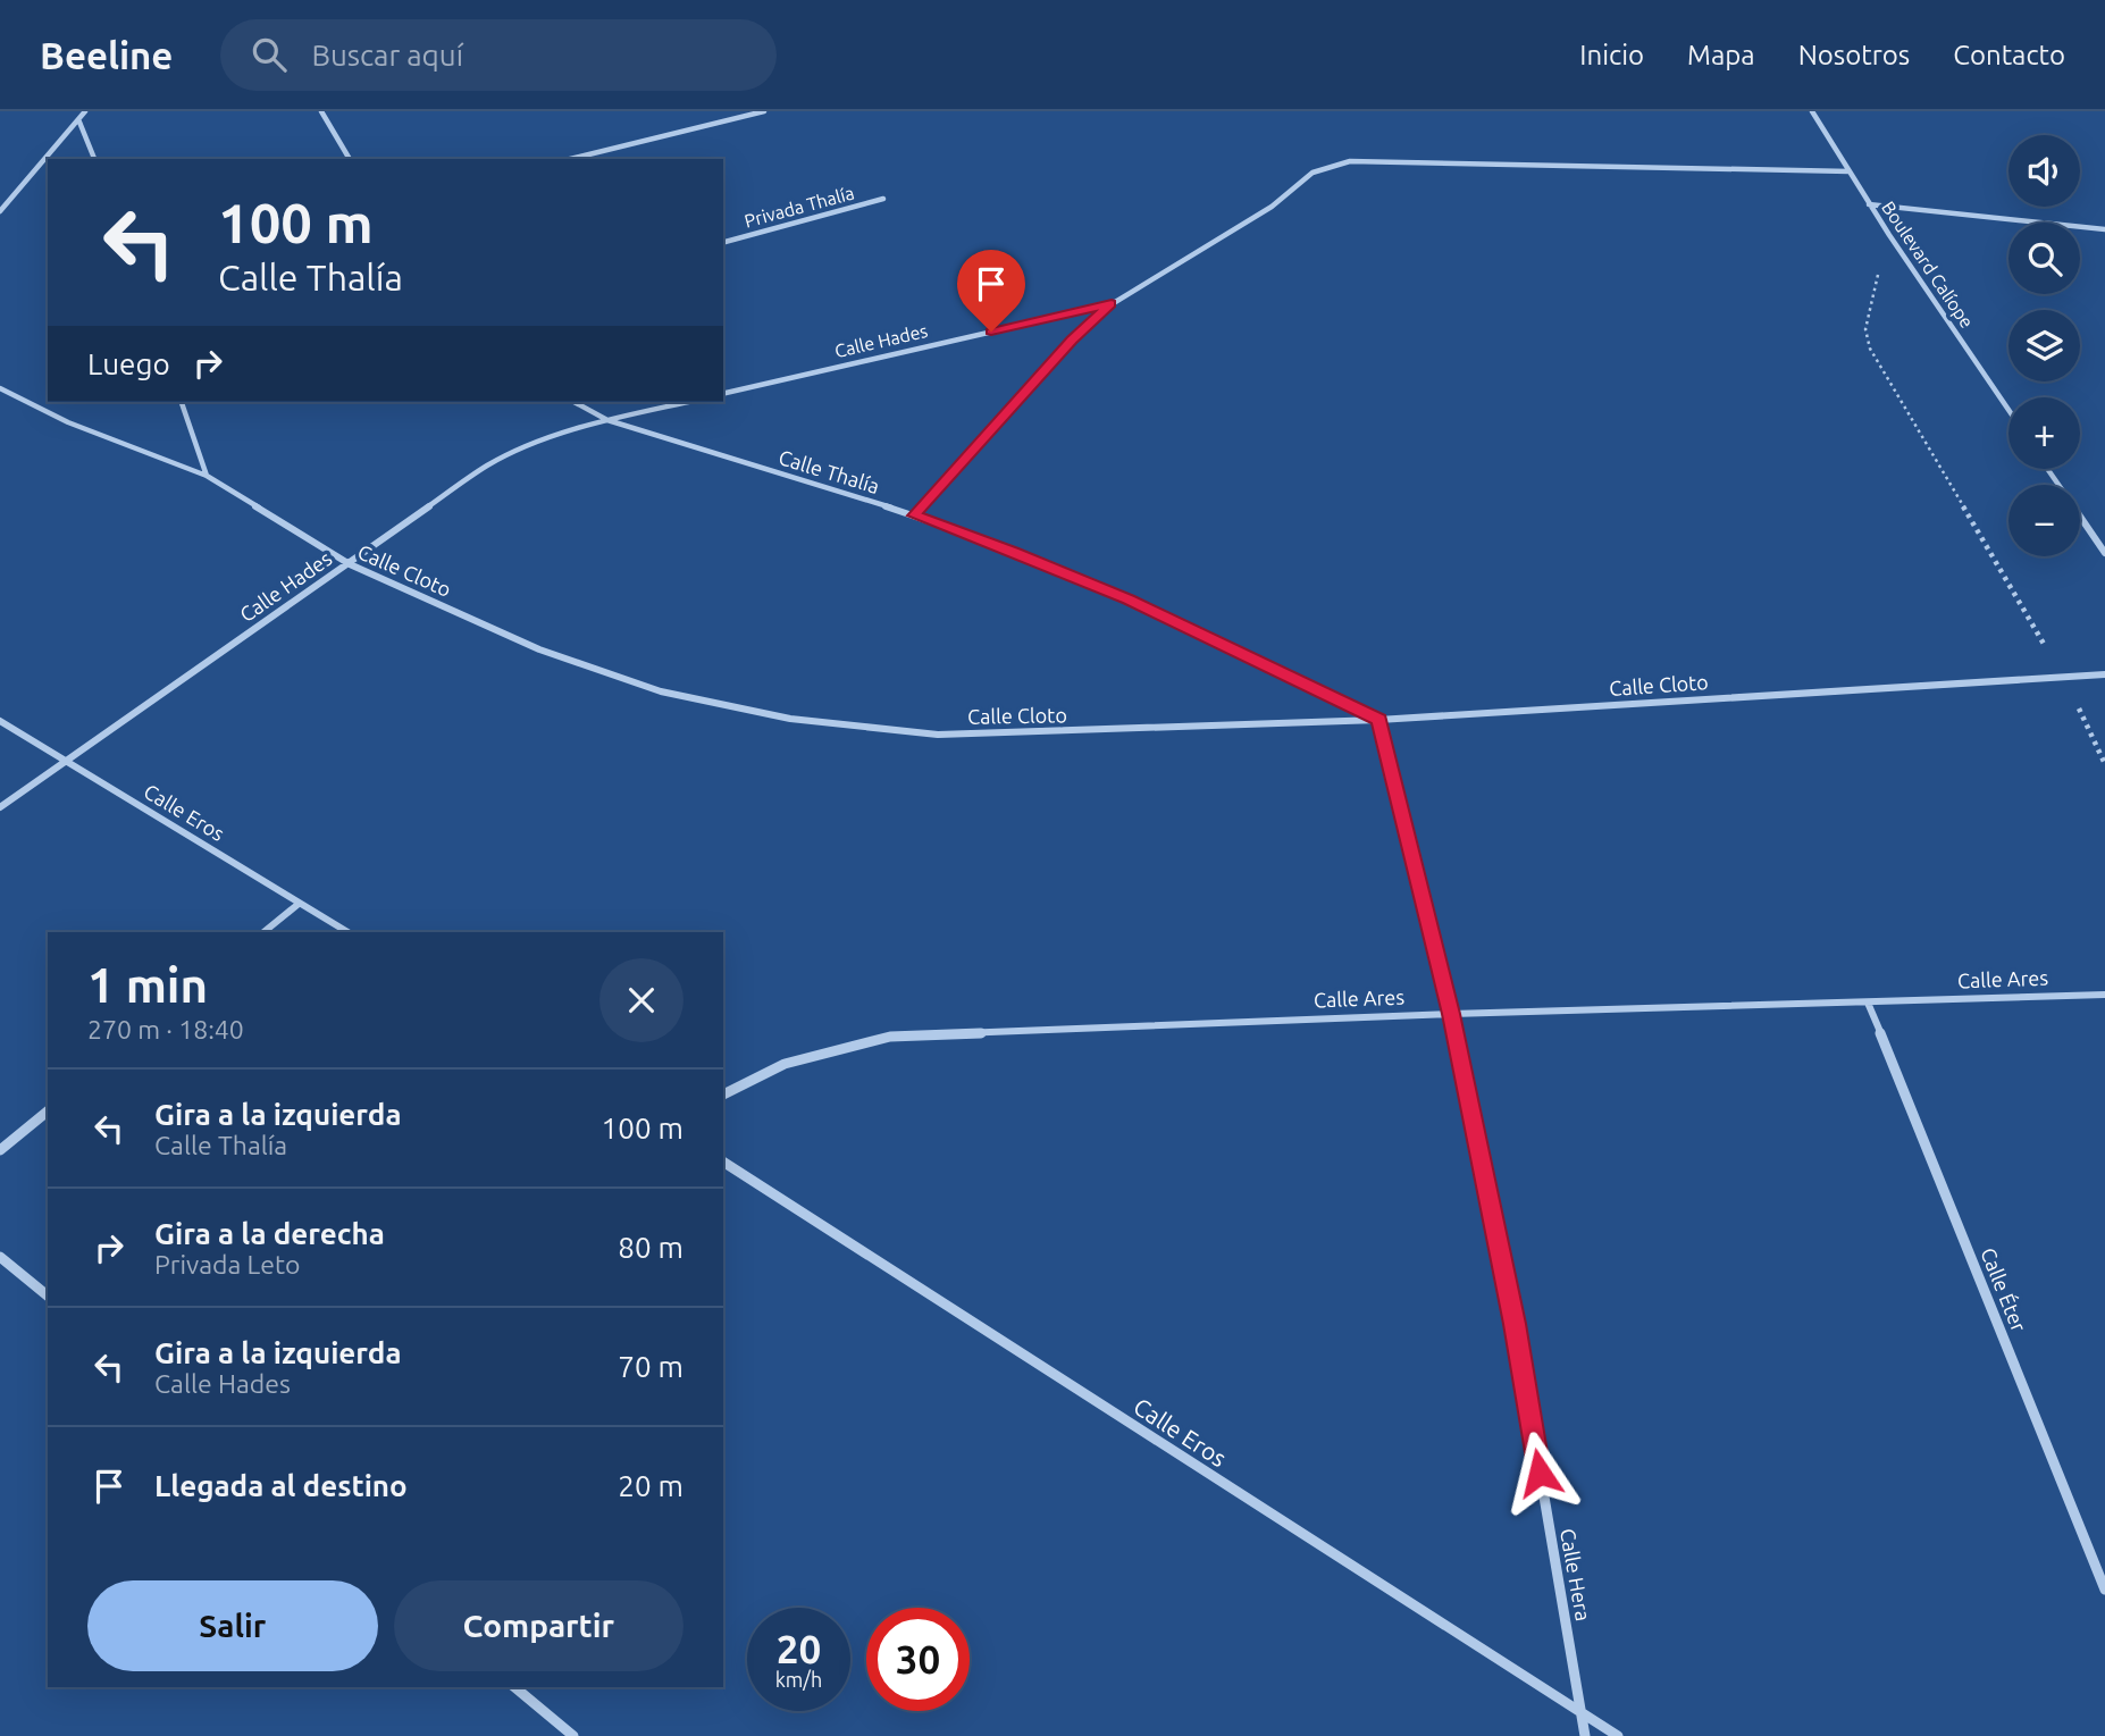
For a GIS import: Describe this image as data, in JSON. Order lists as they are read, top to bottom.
{
  "streets": {
    "street": [
      "Privada Thalía",
      "Boulevard Calíope",
      "Calle Hades",
      "Calle Thalía",
      "Calle Cloto",
      "Calle Eros",
      "Calle Ares",
      "Calle Éter",
      "Calle Hera"
    ]
  },
  "crossings": [
    ["Boulevard Calíope", "Calle Hades"],
    ["Calle Hades", "Calle Thalía"],
    ["Calle Hades", "Calle Cloto"],
    ["Calle Hades", "Calle Eros"],
    ["Calle Thalía", "Calle Cloto"],
    ["Calle Thalía", "Calle Hera"],
    ["Calle Cloto", "Calle Hera"],
    ["Calle Eros", "Calle Hera"],
    ["Calle Ares", "Calle Éter"],
    ["Calle Ares", "Calle Hera"]
  ],
  "page": {
    "header": "Beeline",
    "search": "Buscar aquí",
    "nav": [
      "Inicio",
      "Mapa",
      "Nosotros",
      "Contacto"
    ],
    "map_buttons": ["+", "−"],
    "turn": ["100 m", "Calle Thalía"],
    "then": "Luego",
    "heading": ["1 min", "270 m · 18:40"],
    "list": [
      {
        "name": "Gira a la izquierda",
        "note": "Calle Thalía",
        "value": "100 m"
      },
      {
        "name": "Gira a la derecha",
        "note": "Privada Leto",
        "value": "80 m"
      },
      {
        "name": "Gira a la izquierda",
        "note": "Calle Hades",
        "value": "70 m"
      },
      {
        "name": "Llegada al destino",
        "value": "20 m"
      }
    ],
    "buttons": ["Salir", "Compartir"],
    "speed": "20 km/h",
    "limit": "30"
  }
}
